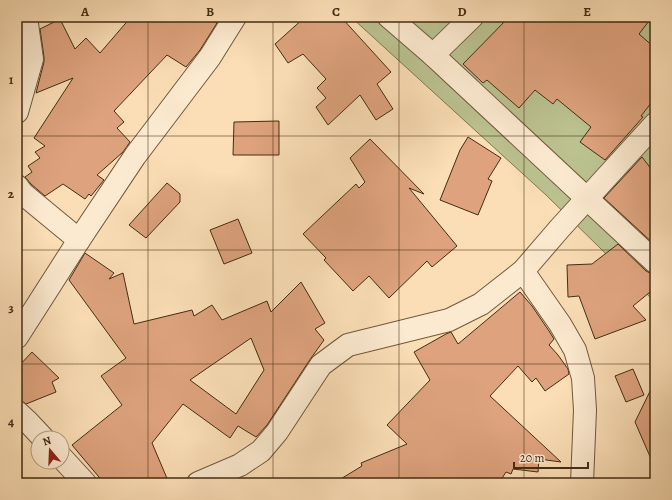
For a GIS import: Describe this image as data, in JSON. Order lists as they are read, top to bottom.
{
  "scale_bar": "20 m",
  "north": "top",
  "grid": {
    "columns": [
      "A",
      "B",
      "C",
      "D",
      "E"
    ],
    "rows": [
      "1",
      "2",
      "3",
      "4"
    ]
  }
}
